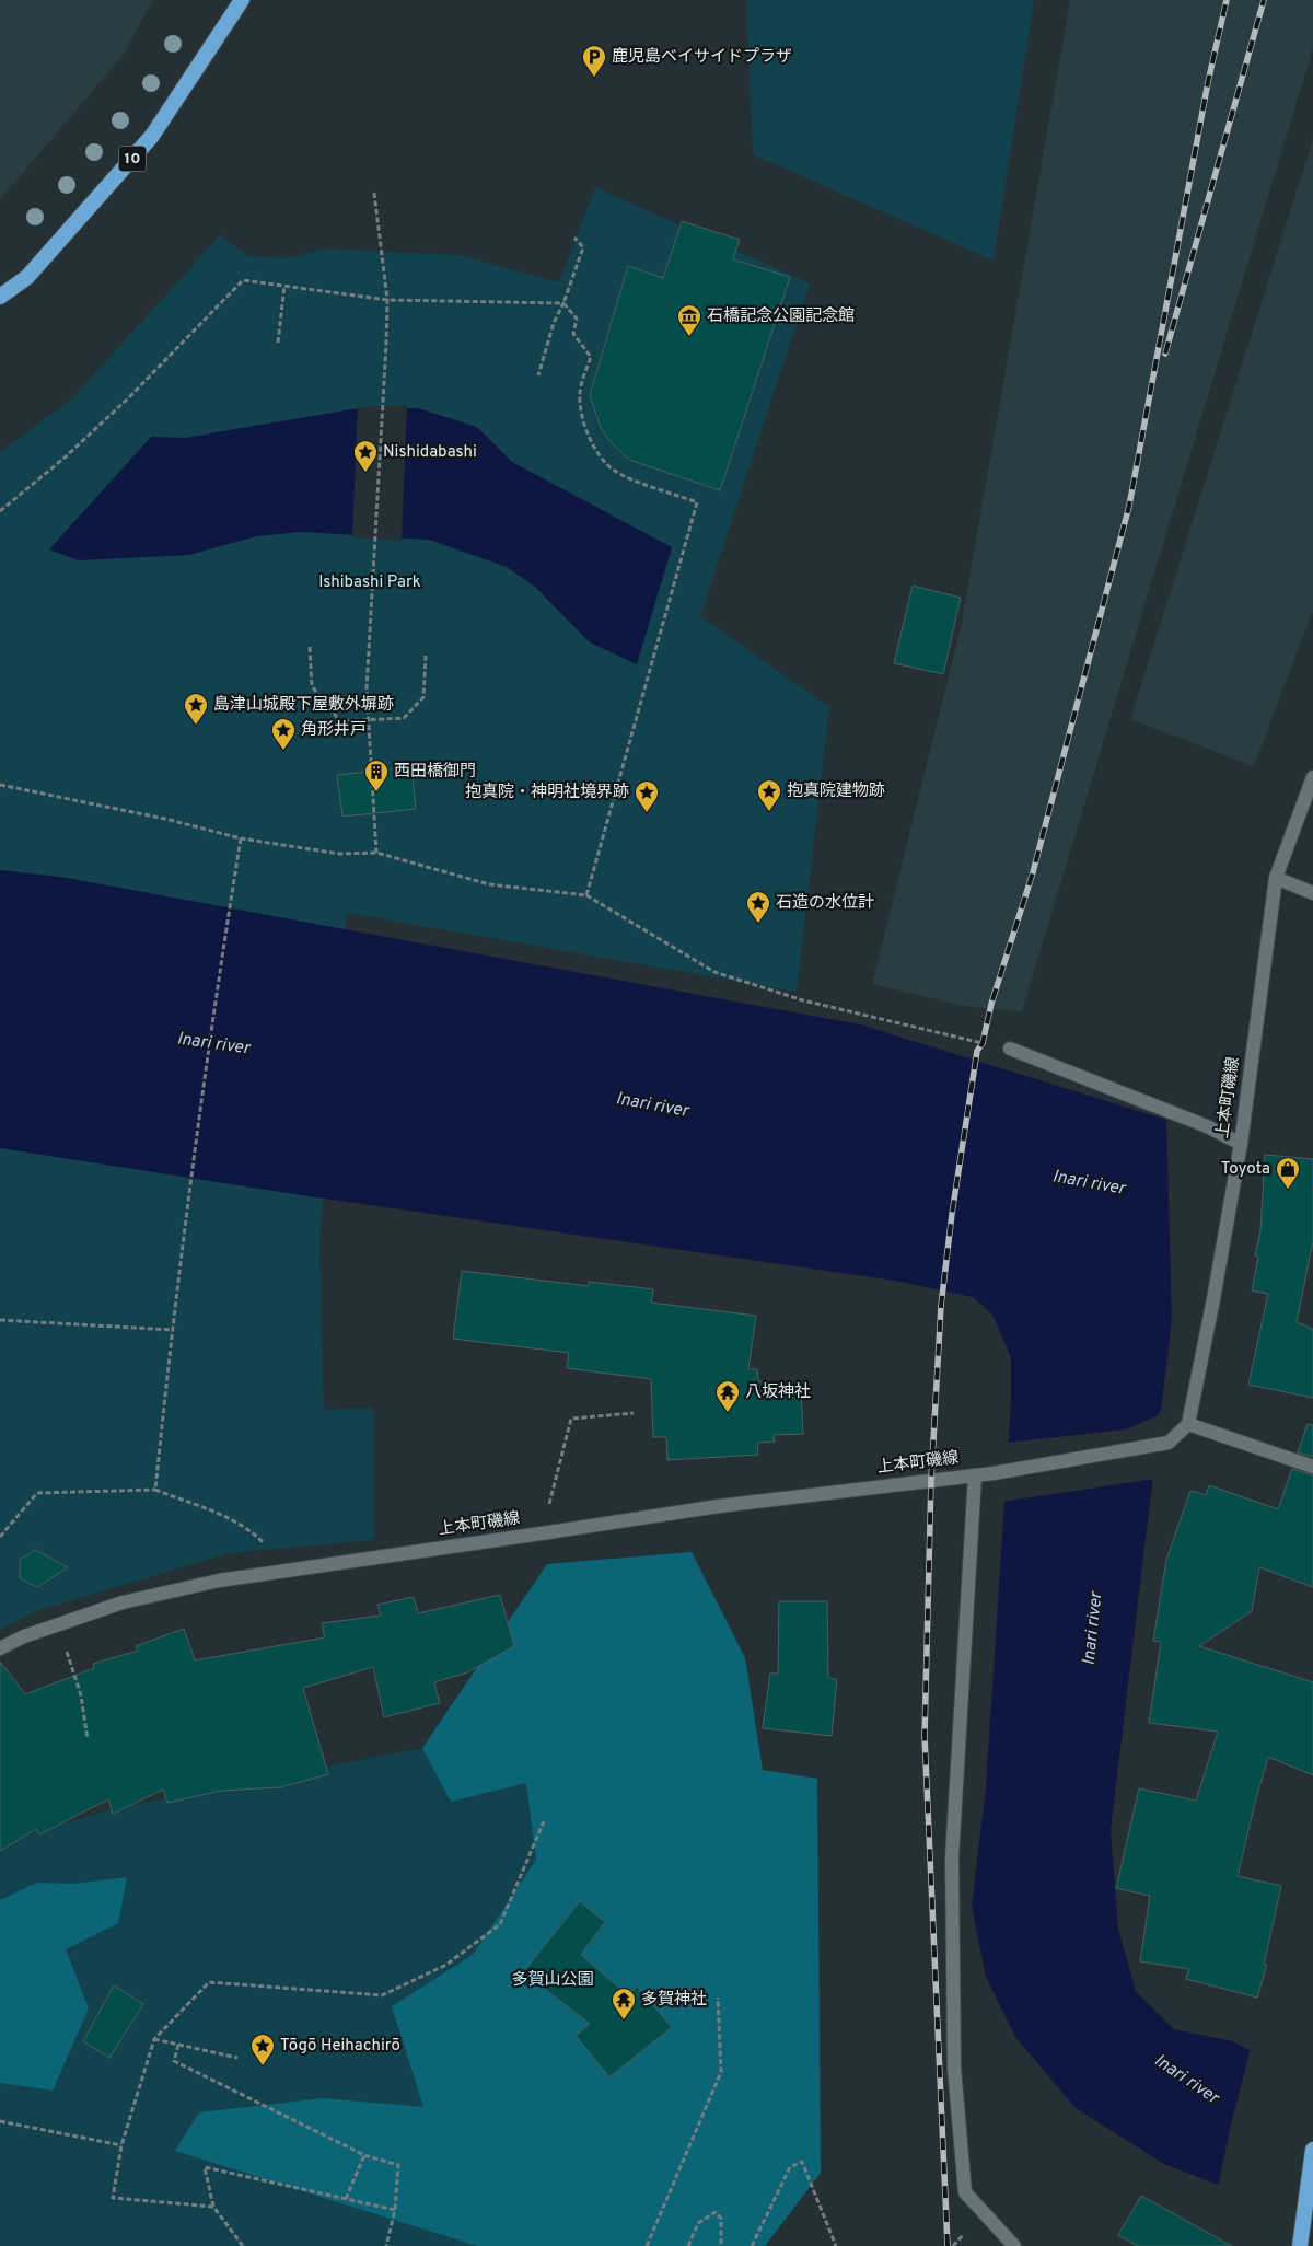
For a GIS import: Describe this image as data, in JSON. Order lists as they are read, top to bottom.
{
  "streets": {
    "highway": ["10"],
    "street": ["上本町磯線"]
  },
  "water": ["Inari river"],
  "parks": ["Ishibashi Park", "多賀山公園"],
  "places": {
    "parking": ["鹿児島ベイサイドプラザ"],
    "museum": ["石橋記念公園記念館"],
    "place": [
      "Nishidabashi",
      "島津山城殿下屋敷外塀跡",
      "角形井戸",
      "抱真院建物跡",
      "抱真院・神明社境界跡",
      "石造の水位計",
      "Tōgō Heihachirō"
    ],
    "building": ["西田橋御門"],
    "shop": ["Toyota"],
    "temple": ["八坂神社", "多賀神社"]
  }
}
